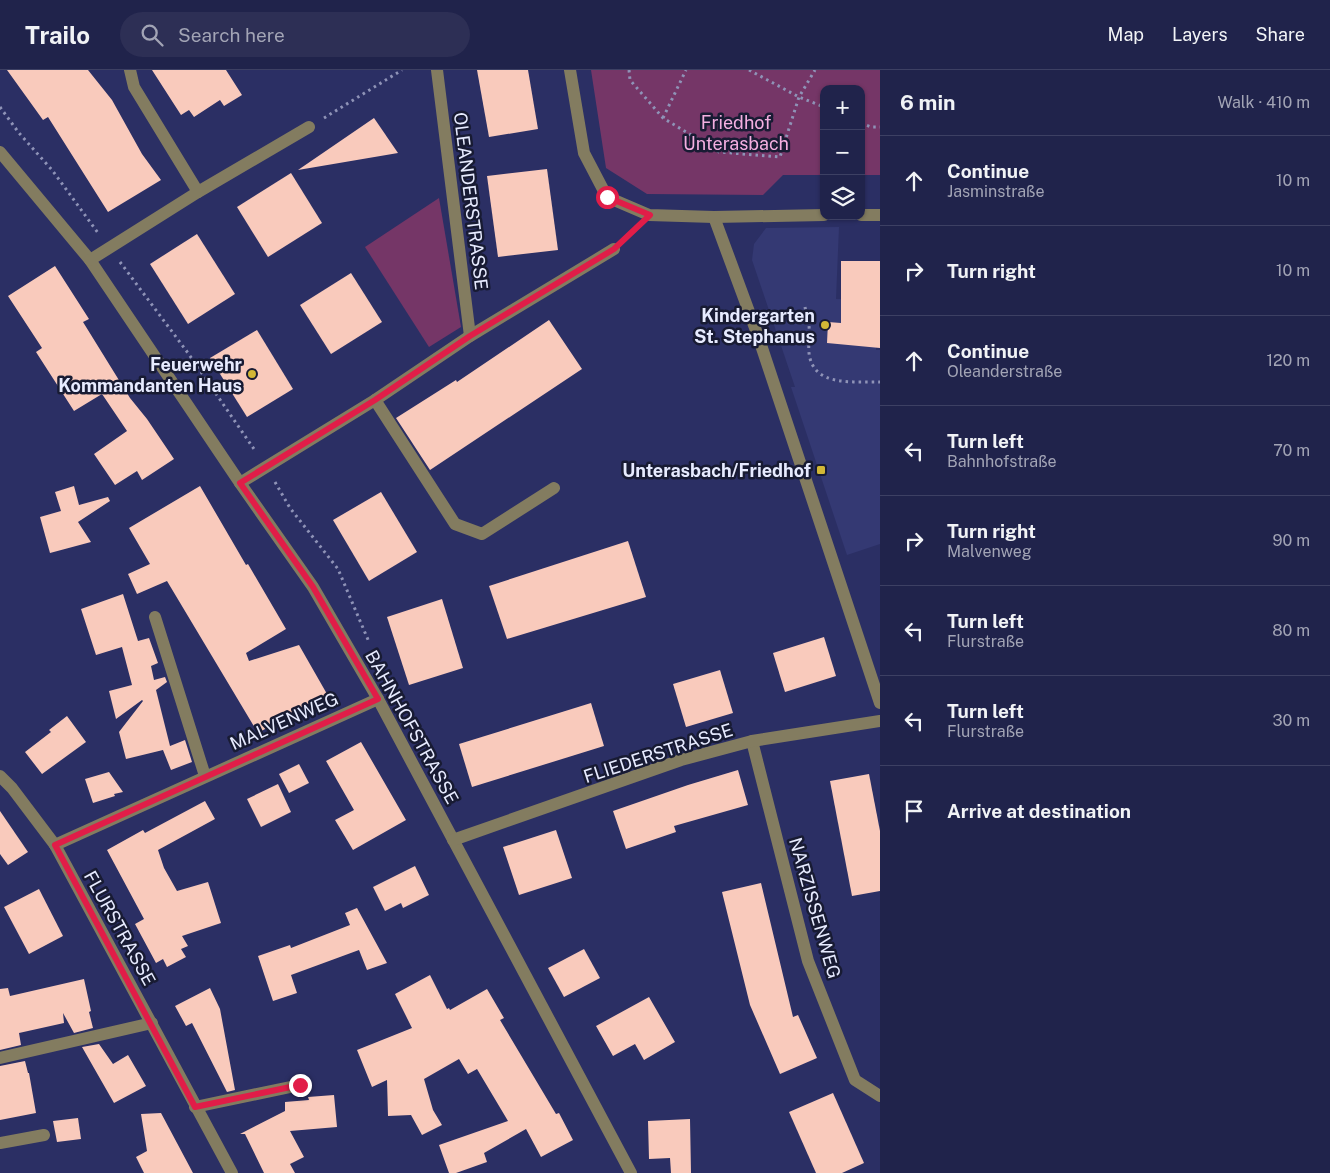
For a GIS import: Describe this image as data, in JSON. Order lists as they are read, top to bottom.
{
  "streets": {
    "street": [
      "OLEANDERSTRASSE",
      "MALVENWEG",
      "BAHNHOFSTRASSE",
      "FLIEDERSTRASSE",
      "NARZISSENWEG",
      "FLURSTRASSE"
    ]
  },
  "crossings": [
    ["MALVENWEG", "BAHNHOFSTRASSE"],
    ["MALVENWEG", "FLURSTRASSE"],
    ["BAHNHOFSTRASSE", "FLIEDERSTRASSE"],
    ["FLIEDERSTRASSE", "NARZISSENWEG"]
  ],
  "parks": ["Friedhof Unterasbach"],
  "places": {
    "other": ["Kindergarten St. Stephanus", "Feuerwehr Kommandanten Haus"],
    "transit": ["Unterasbach/Friedhof"]
  },
  "page": {
    "header": "Trailo",
    "search": "Search here",
    "nav": ["Map", "Layers", "Share"],
    "heading": ["6 min", "Walk · 410 m"],
    "map_buttons": ["+", "−"],
    "list": [
      ["Continue", "Jasminstraße", "10 m"],
      ["Turn right", "10 m"],
      ["Continue", "Oleanderstraße", "120 m"],
      ["Turn left", "Bahnhofstraße", "70 m"],
      ["Turn right", "Malvenweg", "90 m"],
      ["Turn left", "Flurstraße", "80 m"],
      ["Turn left", "Flurstraße", "30 m"],
      "Arrive at destination"
    ]
  }
}
